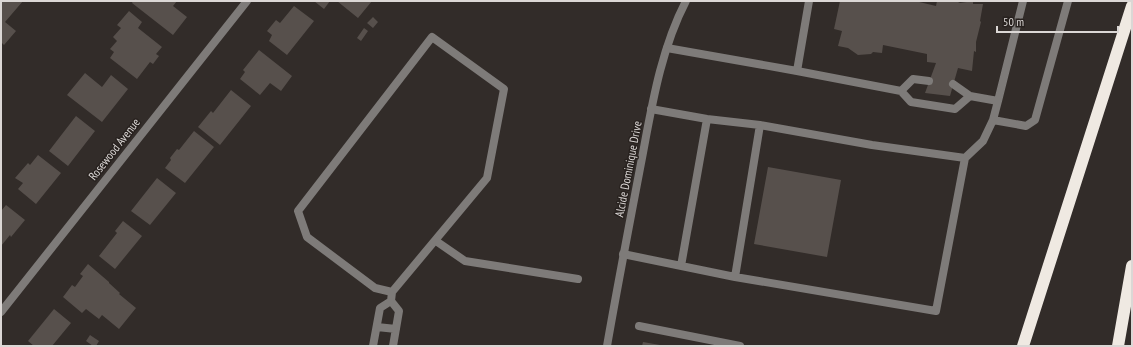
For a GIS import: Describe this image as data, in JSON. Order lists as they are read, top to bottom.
{
  "streets": {
    "street": ["Rosewood Avenue", "Alcide Dominique Drive"]
  },
  "scale_bar": "50 m"
}
